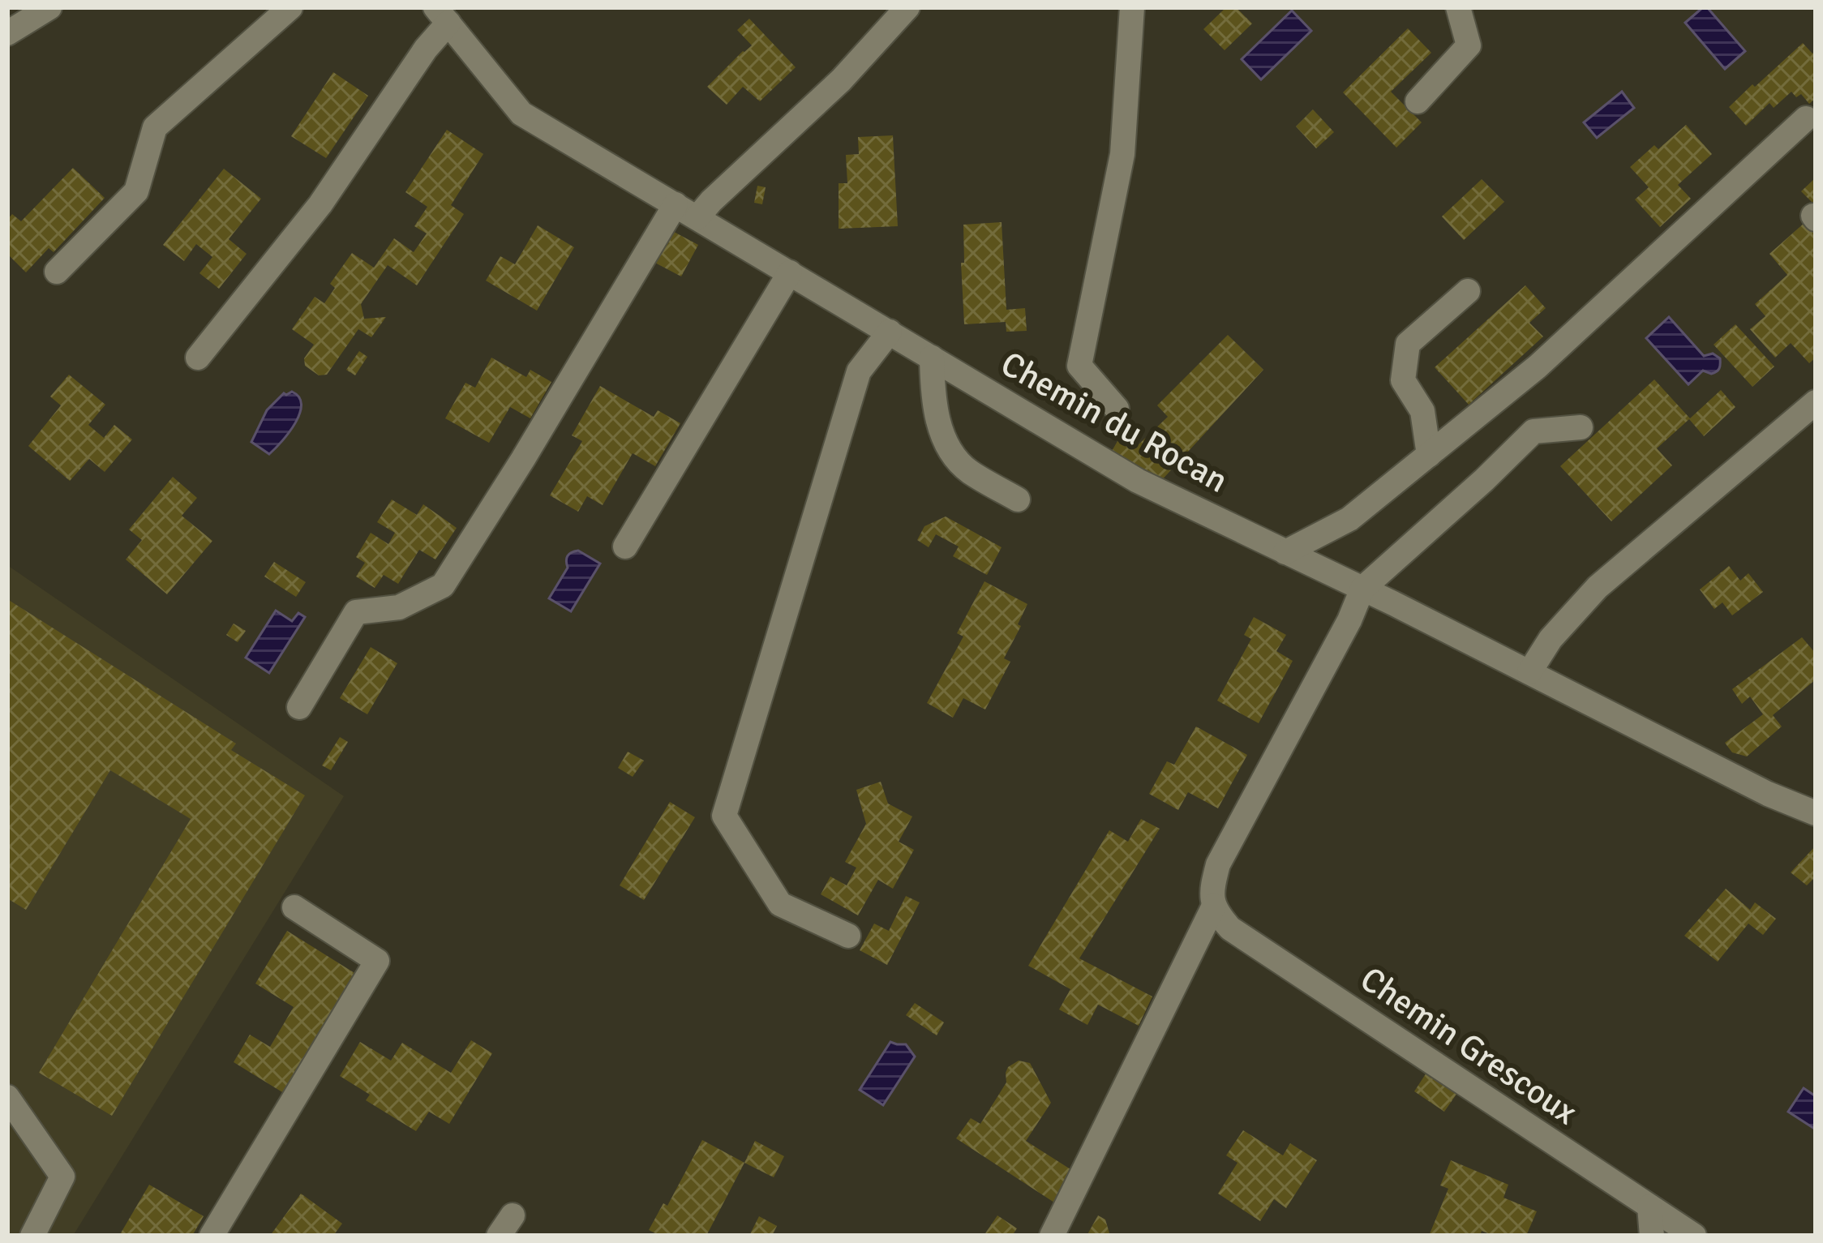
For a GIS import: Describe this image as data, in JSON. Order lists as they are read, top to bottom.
{
  "streets": {
    "street": ["Chemin du Rocan", "Chemin Grescoux"]
  }
}
